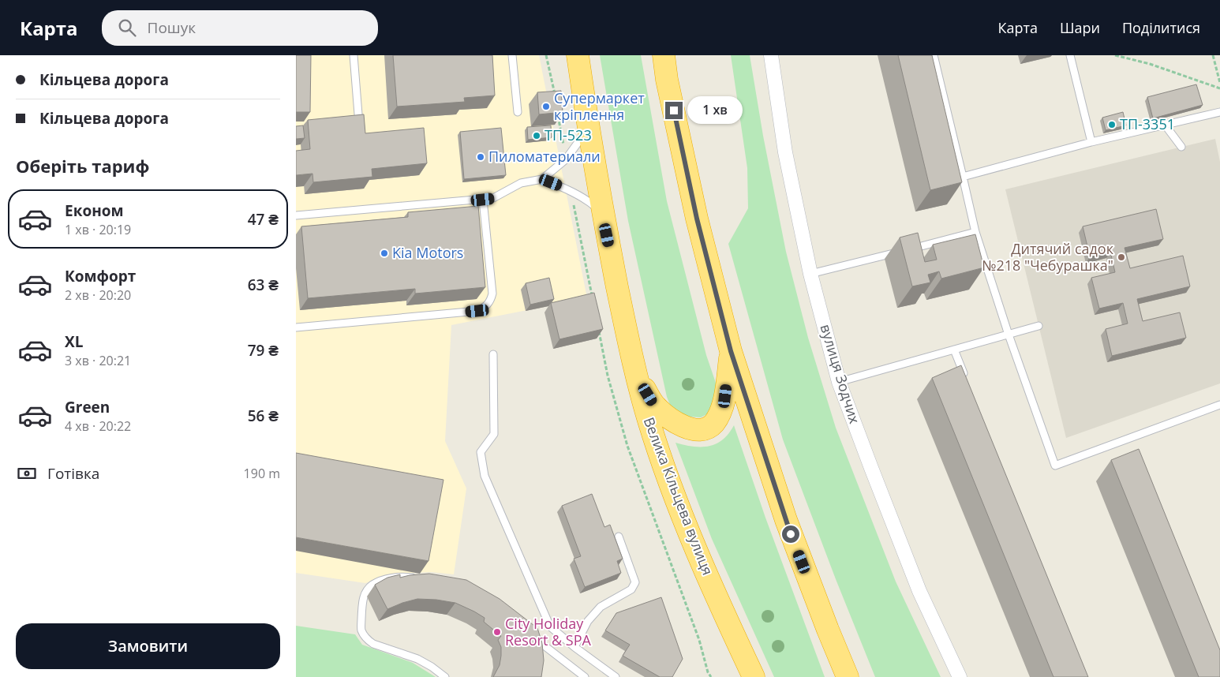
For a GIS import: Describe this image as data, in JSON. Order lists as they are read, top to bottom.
{
  "streets": {
    "highway": ["Велика Кільцева вулиця"],
    "street": ["вулиця Зодчих"]
  },
  "places": [
    "Супермаркет кріплення",
    "ТП-3351",
    "ТП-523",
    "Пиломатериали",
    "Kia Motors",
    "Дитячий садок №218 \"Чебурашка\"",
    "City Holiday Resort & SPA"
  ],
  "page": {
    "header": "Карта",
    "search": "Пошук",
    "nav": ["Карта", "Шари", "Поділитися"],
    "banner": ["Кільцева дорога", "Кільцева дорога"],
    "bubble": "1 хв",
    "heading": "Оберіть тариф",
    "list": [
      {
        "name": "Економ",
        "note": "1 хв · 20:19",
        "value": "47 ₴"
      },
      {
        "name": "Комфорт",
        "note": "2 хв · 20:20",
        "value": "63 ₴"
      },
      {
        "name": "XL",
        "note": "3 хв · 20:21",
        "value": "79 ₴"
      },
      {
        "name": "Green",
        "note": "4 хв · 20:22",
        "value": "56 ₴"
      }
    ],
    "pay": ["Готівка", "190 m"],
    "buttons": "Замовити"
  }
}
